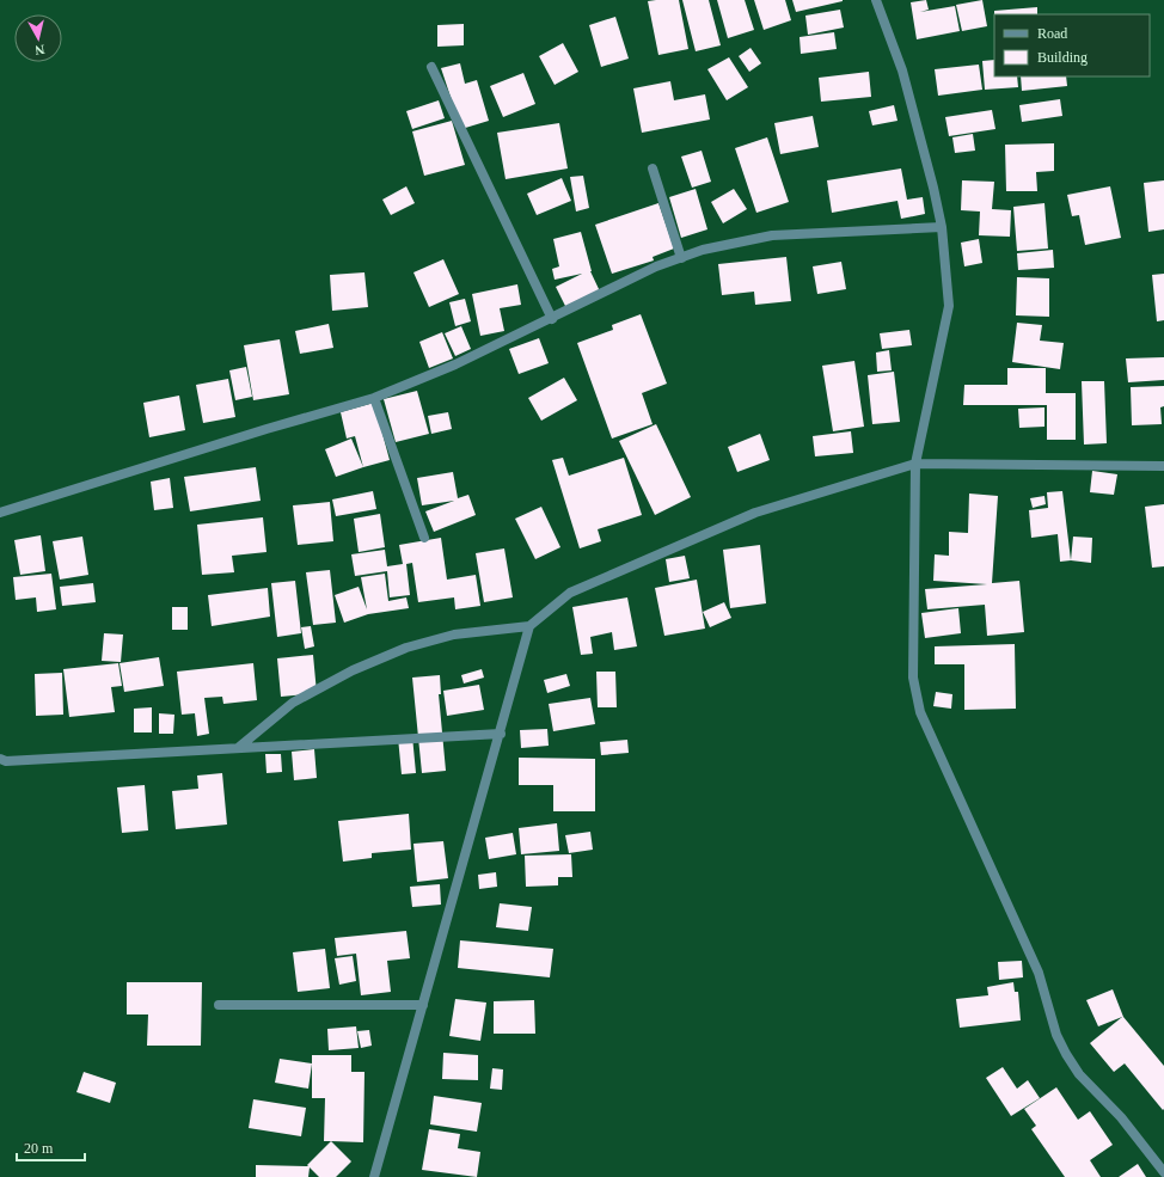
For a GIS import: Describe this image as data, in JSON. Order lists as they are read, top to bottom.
{
  "legend": ["Road", "Building"],
  "scale_bar": "20 m",
  "north": "bottom"
}
